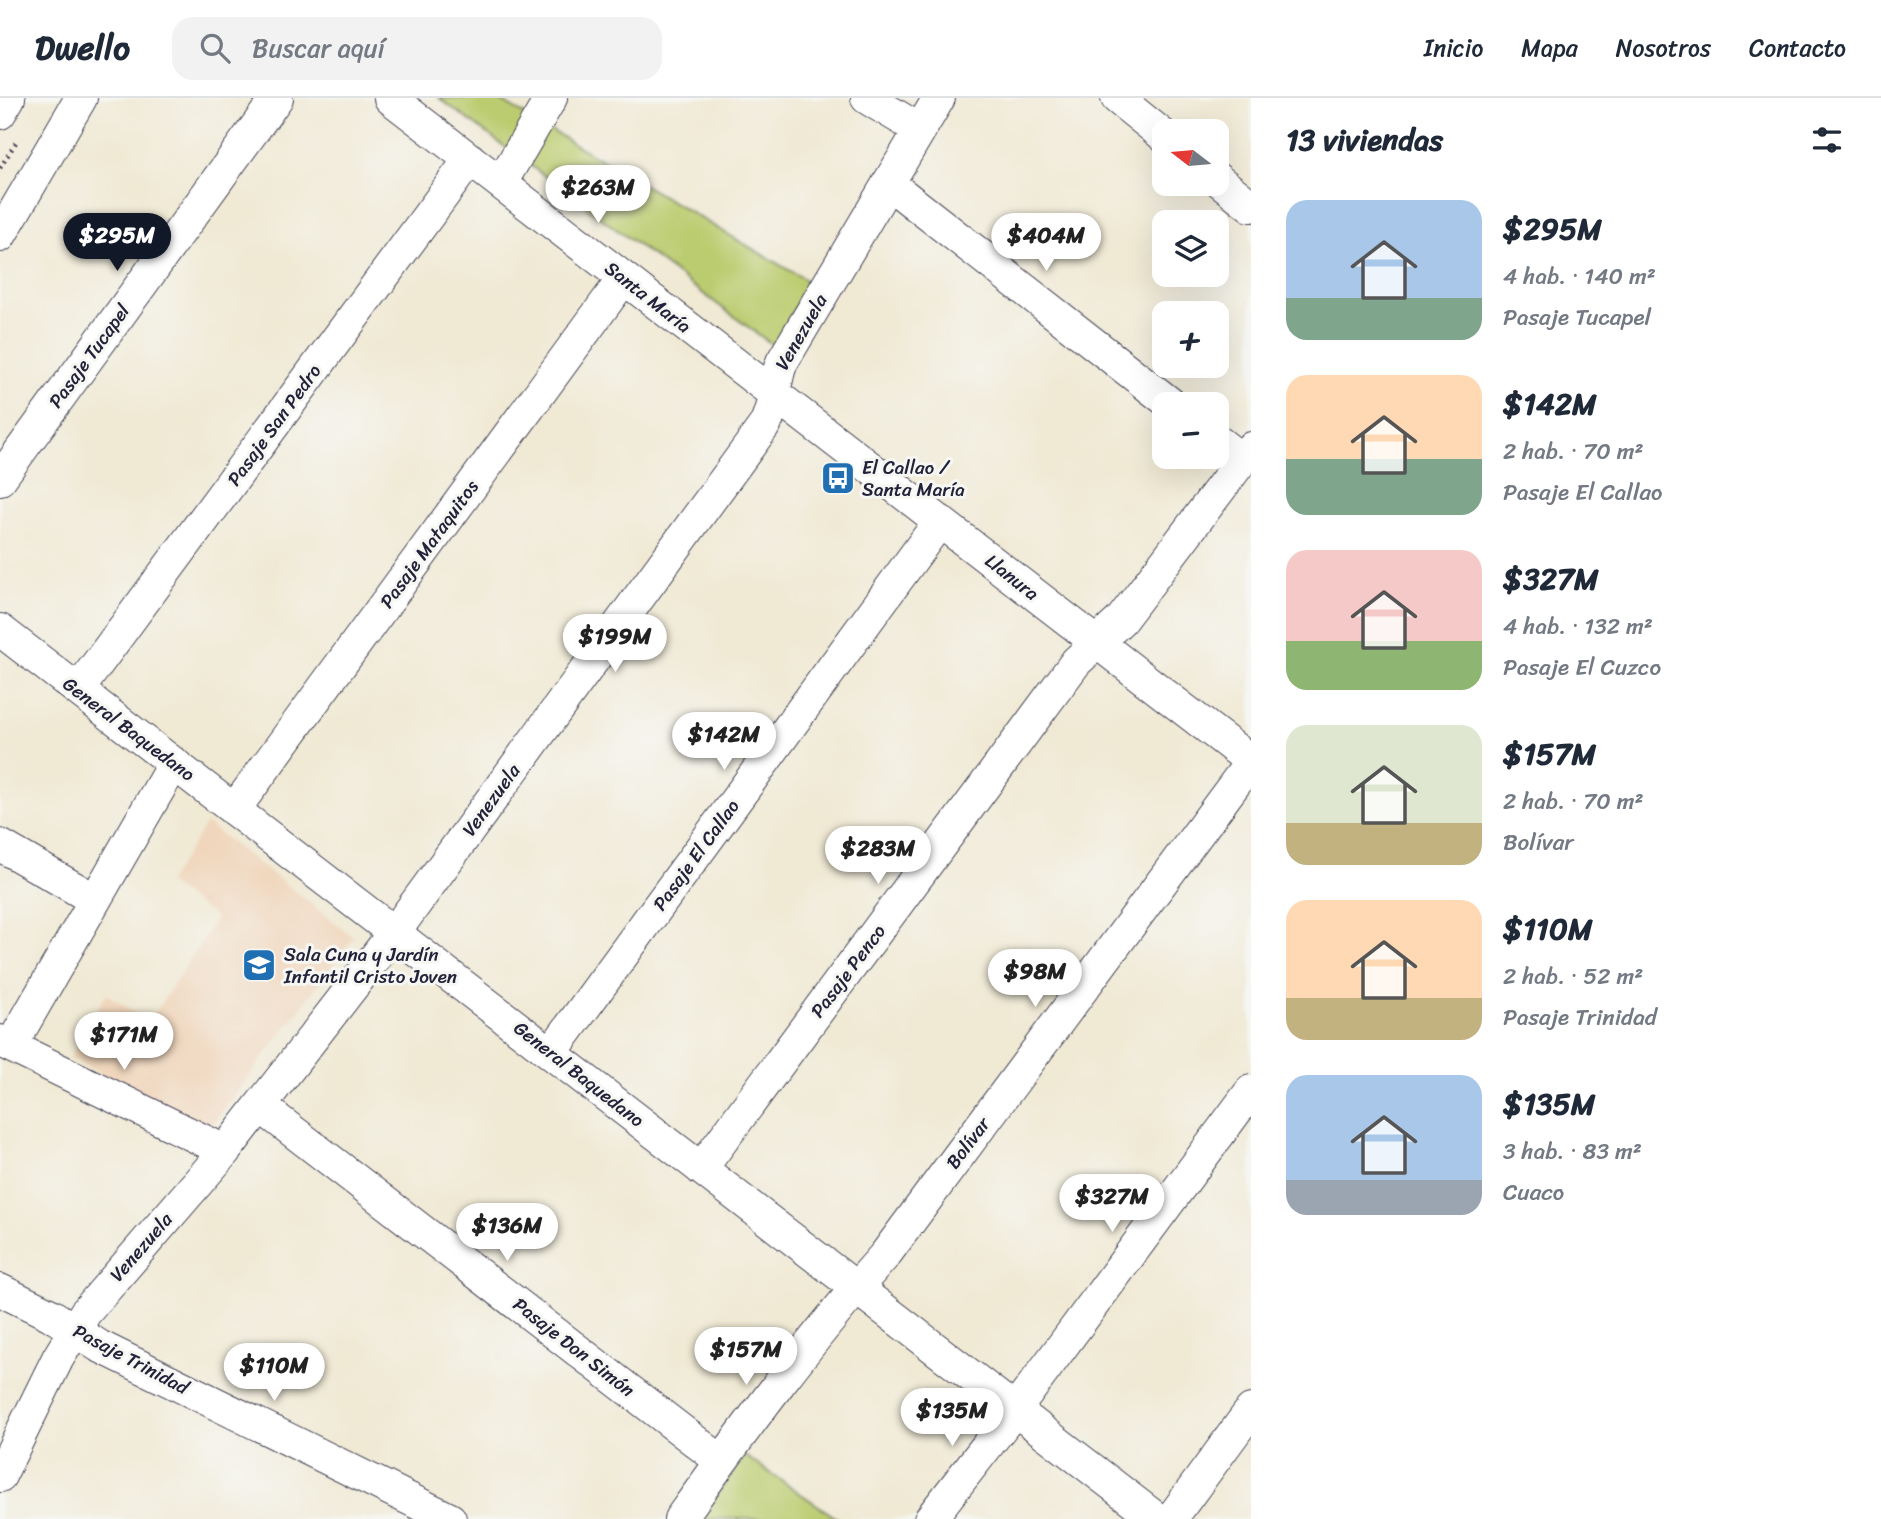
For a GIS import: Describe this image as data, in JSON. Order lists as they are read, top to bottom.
{
  "streets": {
    "street": [
      "Santa María",
      "Venezuela",
      "Pasaje Tucapel",
      "Pasaje San Pedro",
      "Pasaje Mataquitos",
      "Llanura",
      "General Baquedano",
      "Pasaje El Callao",
      "Pasaje Penco",
      "Bolívar",
      "Pasaje Don Simón",
      "Pasaje Trinidad"
    ]
  },
  "crossings": [
    ["Santa María", "Venezuela"],
    ["Santa María", "Pasaje San Pedro"],
    ["Santa María", "Pasaje Mataquitos"],
    ["Santa María", "Llanura"],
    ["Venezuela", "Llanura"],
    ["Venezuela", "General Baquedano"],
    ["Venezuela", "Pasaje Don Simón"],
    ["Venezuela", "Pasaje Trinidad"],
    ["Pasaje San Pedro", "General Baquedano"],
    ["Pasaje Mataquitos", "General Baquedano"],
    ["Llanura", "Pasaje El Callao"],
    ["Llanura", "Pasaje Penco"],
    ["Llanura", "Bolívar"],
    ["General Baquedano", "Pasaje El Callao"],
    ["General Baquedano", "Pasaje Penco"],
    ["General Baquedano", "Bolívar"],
    ["Bolívar", "Pasaje Don Simón"]
  ],
  "places": {
    "bus stop": ["El Callao / Santa María"],
    "school or university": ["Sala Cuna y Jardín Infantil Cristo Joven"]
  },
  "north": "left",
  "page": {
    "header": "Dwello",
    "search": "Buscar aquí",
    "nav": [
      "Inicio",
      "Mapa",
      "Nosotros",
      "Contacto"
    ],
    "heading": "13 viviendas",
    "map_buttons": ["+", "−"],
    "price": [
      "$263M",
      "$295M",
      "$404M",
      "$199M",
      "$142M",
      "$283M",
      "$98M",
      "$171M",
      "$327M",
      "$136M",
      "$157M",
      "$110M",
      "$135M"
    ],
    "list": [
      {
        "name": "$295M",
        "note": "4 hab. · 140 m² · Pasaje Tucapel"
      },
      {
        "name": "$142M",
        "note": "2 hab. · 70 m² · Pasaje El Callao"
      },
      {
        "name": "$327M",
        "note": "4 hab. · 132 m² · Pasaje El Cuzco"
      },
      {
        "name": "$157M",
        "note": "2 hab. · 70 m² · Bolívar"
      },
      {
        "name": "$110M",
        "note": "2 hab. · 52 m² · Pasaje Trinidad"
      },
      {
        "name": "$135M",
        "note": "3 hab. · 83 m² · Cuaco"
      }
    ]
  }
}
